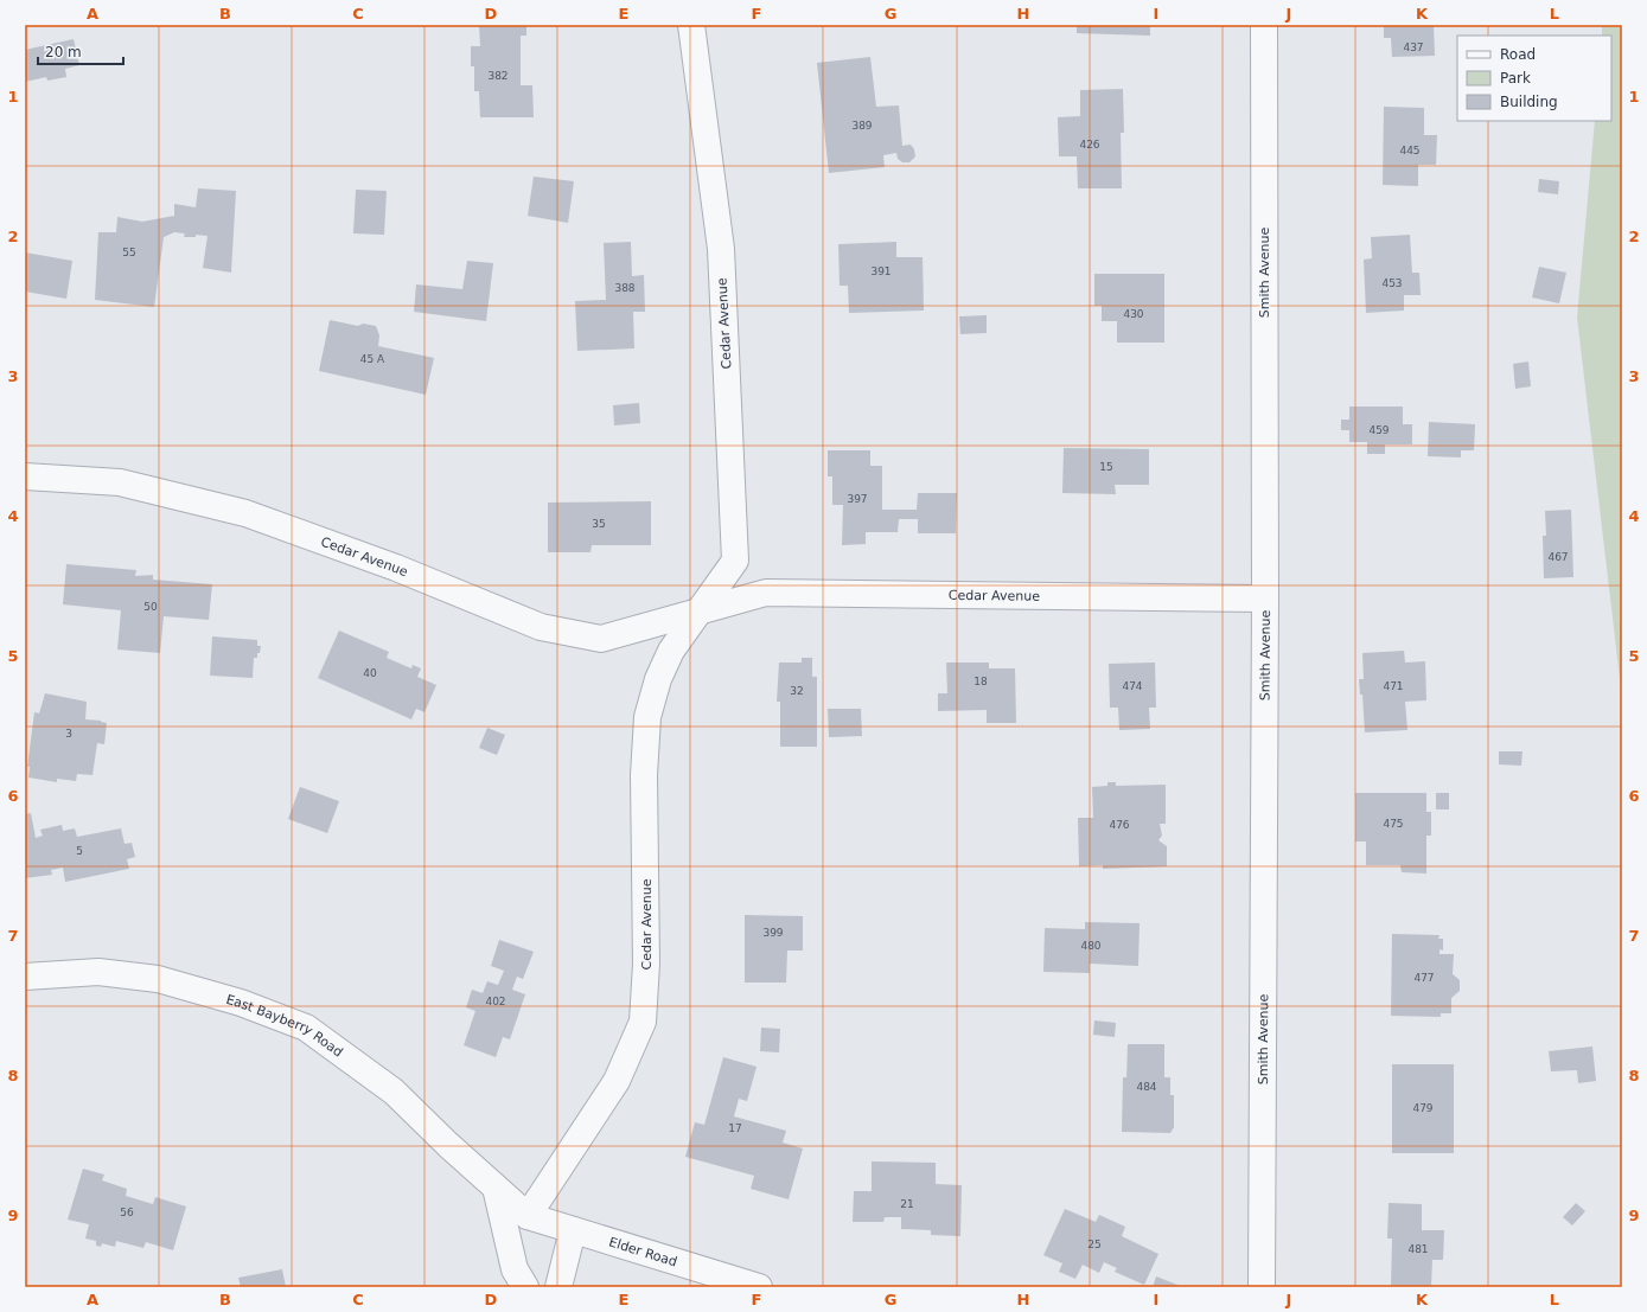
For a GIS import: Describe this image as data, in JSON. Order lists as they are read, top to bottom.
{
  "streets": {
    "street": [
      "Smith Avenue",
      "Cedar Avenue",
      "East Bayberry Road",
      "Elder Road"
    ]
  },
  "crossings": [
    ["Smith Avenue", "Cedar Avenue"],
    ["Cedar Avenue", "East Bayberry Road"],
    ["Cedar Avenue", "Elder Road"],
    ["East Bayberry Road", "Elder Road"]
  ],
  "house_numbers": [
    "437",
    "382",
    "389",
    "426",
    "445",
    "55",
    "391",
    "453",
    "388",
    "430",
    "45 A",
    "459",
    "15",
    "397",
    "35",
    "467",
    "50",
    "40",
    "18",
    "474",
    "471",
    "32",
    "3",
    "475",
    "476",
    "5",
    "399",
    "480",
    "477",
    "402",
    "484",
    "479",
    "17",
    "21",
    "56",
    "25",
    "481"
  ],
  "legend": ["Road", "Park", "Building"],
  "scale_bar": "20 m",
  "grid": {
    "columns": [
      "A",
      "B",
      "C",
      "D",
      "E",
      "F",
      "G",
      "H",
      "I",
      "J",
      "K",
      "L"
    ],
    "rows": [
      "1",
      "2",
      "3",
      "4",
      "5",
      "6",
      "7",
      "8",
      "9"
    ]
  }
}
